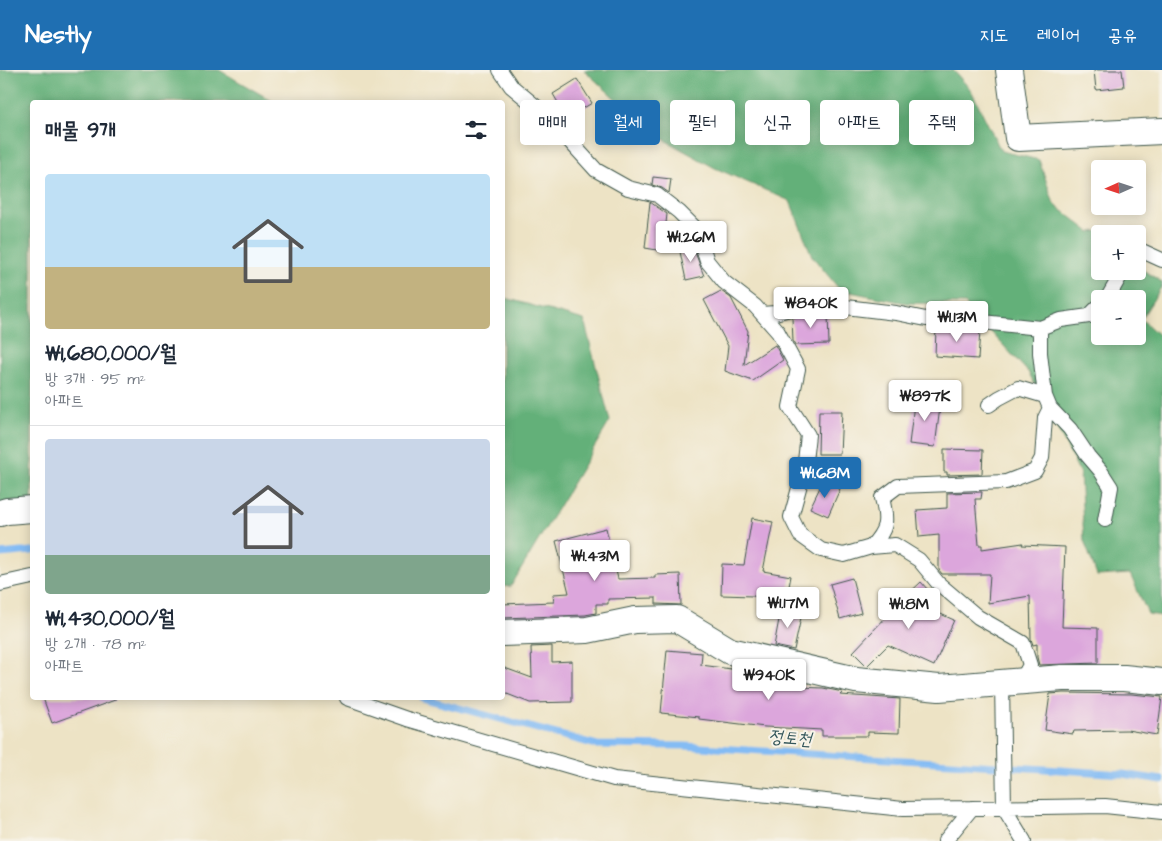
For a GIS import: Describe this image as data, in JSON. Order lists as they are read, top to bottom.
{
  "water": ["정토천"],
  "north": "left",
  "page": {
    "header": "Nestly",
    "nav": ["지도", "레이어", "공유"],
    "chip": [
      "매매",
      "월세",
      "필터",
      "신규",
      "아파트",
      "주택"
    ],
    "heading": "매물 9개",
    "map_buttons": ["+", "−"],
    "list": [
      {
        "name": "₩1,680,000/월",
        "note": "방 3개 · 95 m² · 아파트"
      },
      {
        "name": "₩1,430,000/월",
        "note": "방 2개 · 78 m² · 아파트"
      }
    ],
    "price": [
      "₩1.26M",
      "₩840K",
      "₩1.13M",
      "₩897K",
      "₩1.68M",
      "₩1.43M",
      "₩1.17M",
      "₩1.8M",
      "₩940K"
    ]
  }
}
